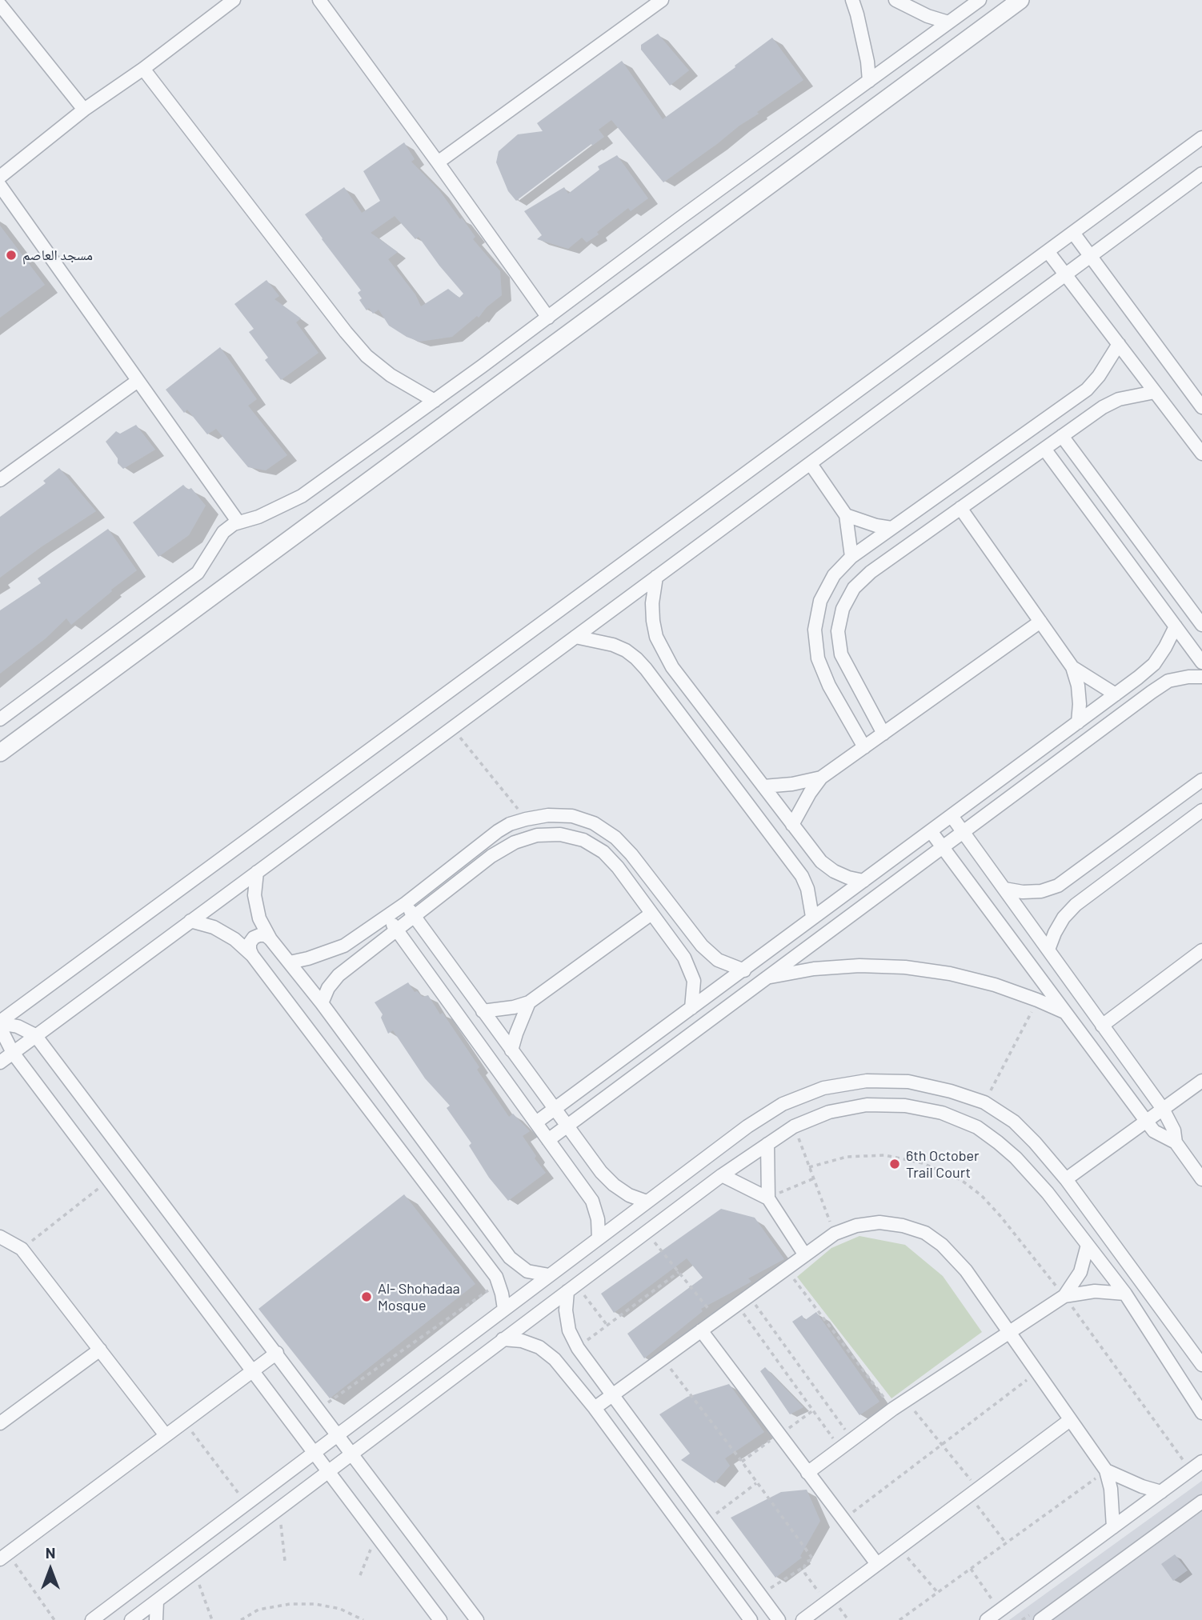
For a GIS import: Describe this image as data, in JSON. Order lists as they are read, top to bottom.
{
  "places": ["مسجد العاصم", "6th October Trail Court", "Al- Shohadaa Mosque"],
  "north": "top"
}
